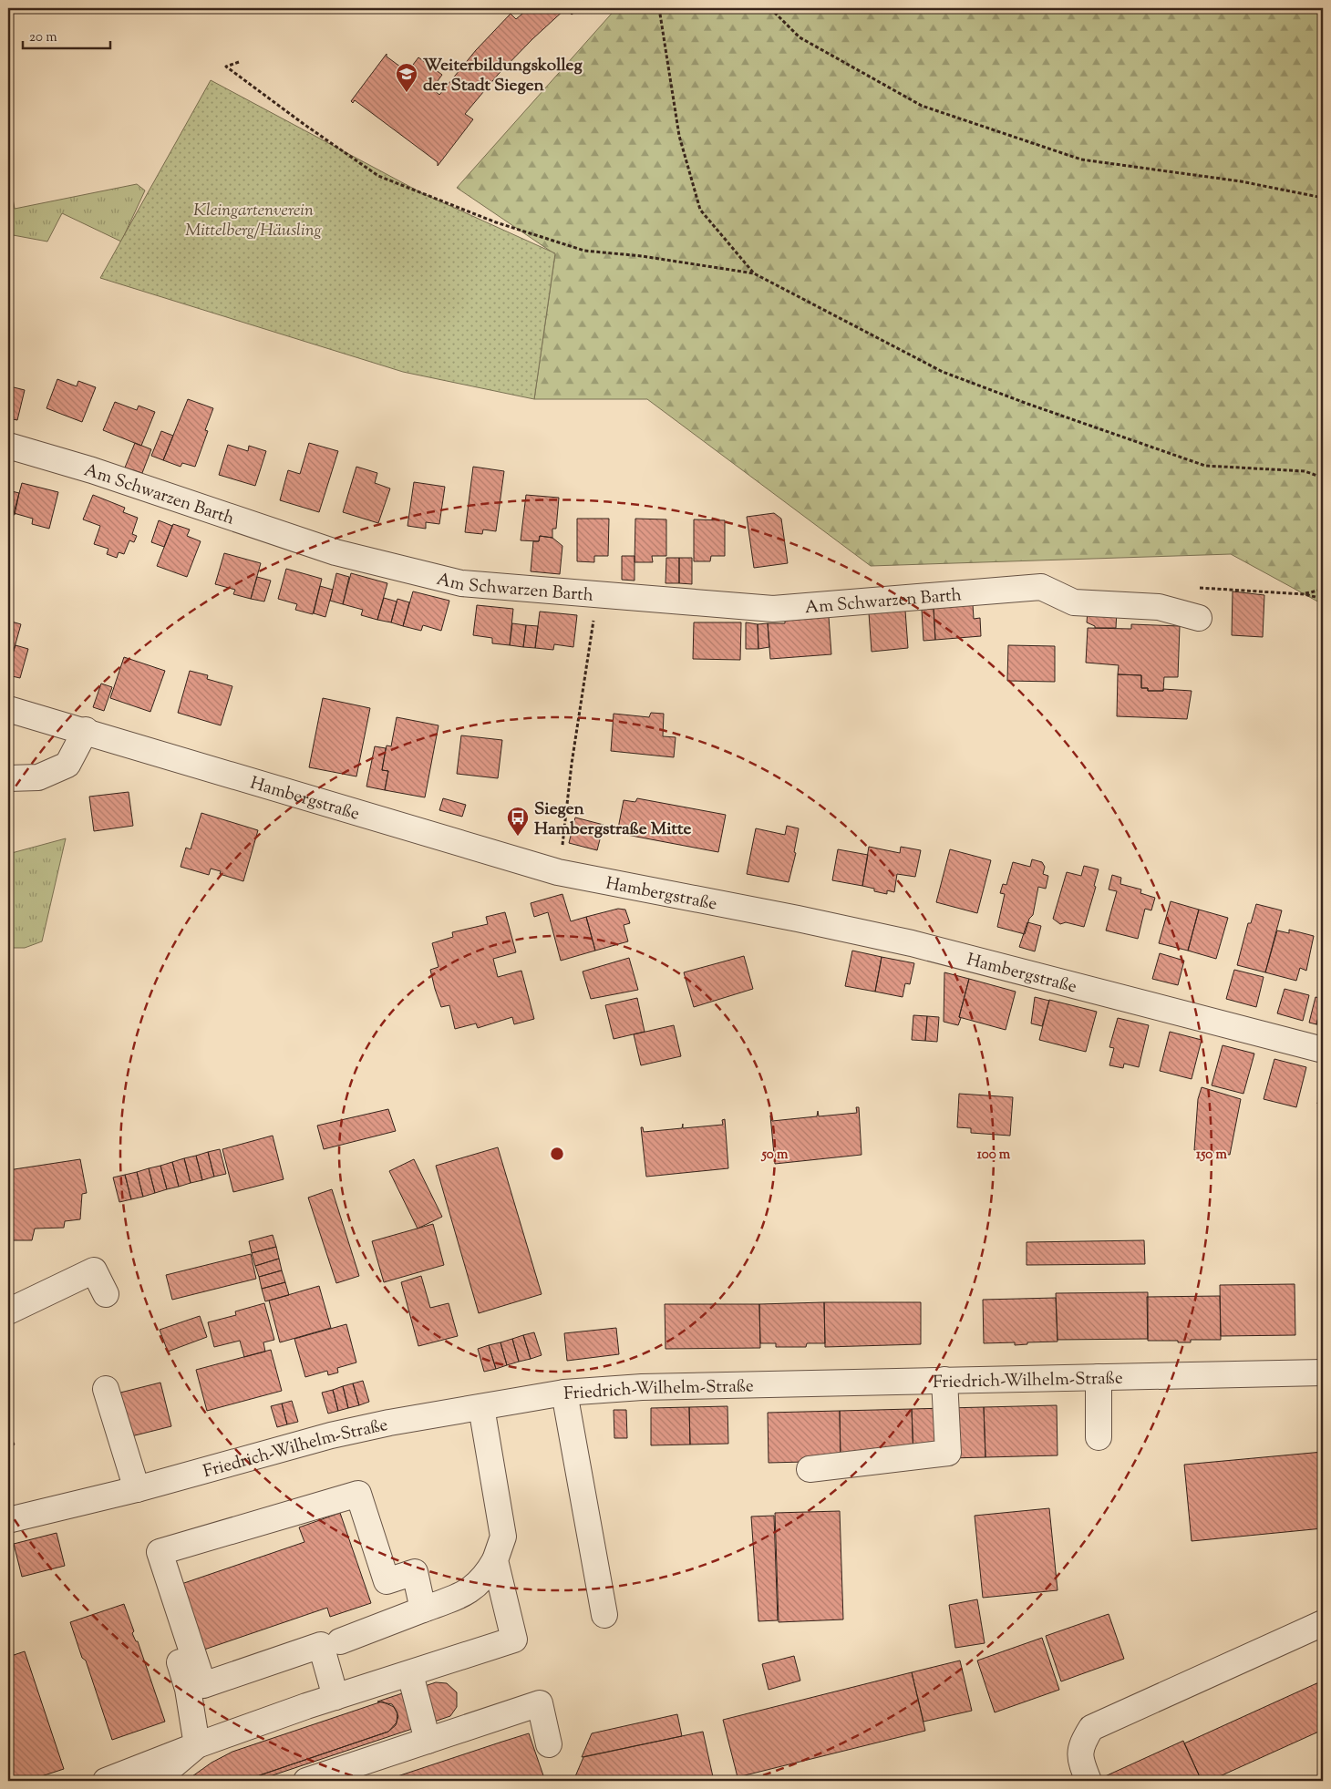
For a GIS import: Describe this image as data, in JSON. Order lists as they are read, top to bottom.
{
  "streets": {
    "street": ["Am Schwarzen Barth", "Hambergstraße", "Friedrich-Wilhelm-Straße"]
  },
  "parks": ["Kleingartenverein Mittelberg/Häusling"],
  "places": {
    "school or university": ["Weiterbildungskolleg der Stadt Siegen"],
    "bus stop": ["Siegen Hambergstraße Mitte"]
  },
  "scale_bar": "20 m",
  "rings": ["50 m", "100 m", "150 m"]
}
